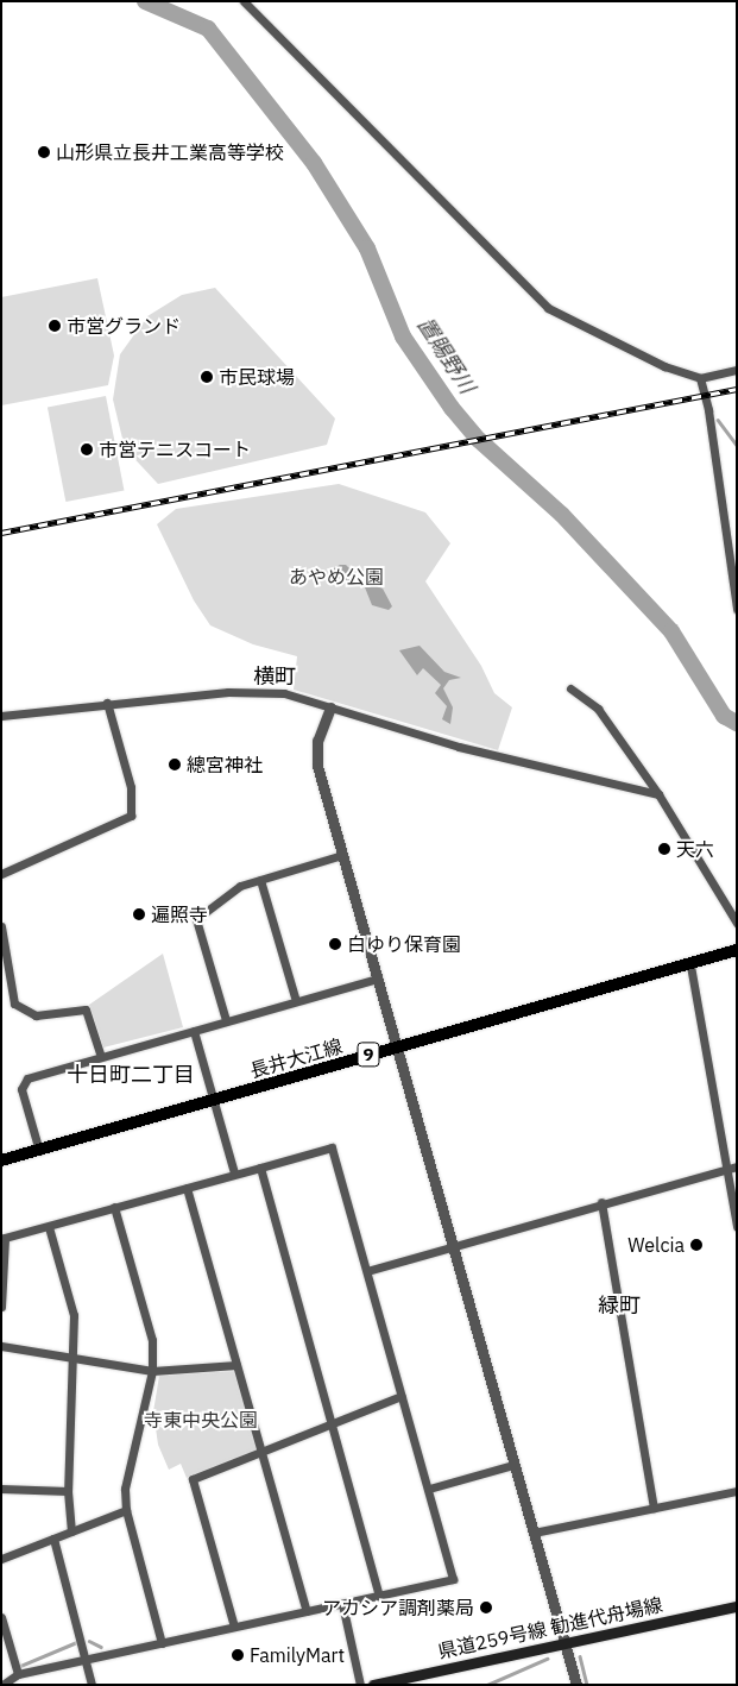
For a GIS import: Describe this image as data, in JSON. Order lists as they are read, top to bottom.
{
  "streets": {
    "main road": ["9", "長井大江線", "県道259号線 勧進代舟場線"]
  },
  "districts": ["横町", "十日町二丁目", "緑町"],
  "water": ["置賜野川"],
  "parks": ["あやめ公園", "寺東中央公園"],
  "places": [
    "山形県立長井工業高等学校",
    "市営グランド",
    "市民球場",
    "市営テニスコート",
    "總宮神社",
    "天六",
    "遍照寺",
    "白ゆり保育園",
    "Welcia",
    "アカシア調剤薬局",
    "FamilyMart"
  ]
}
